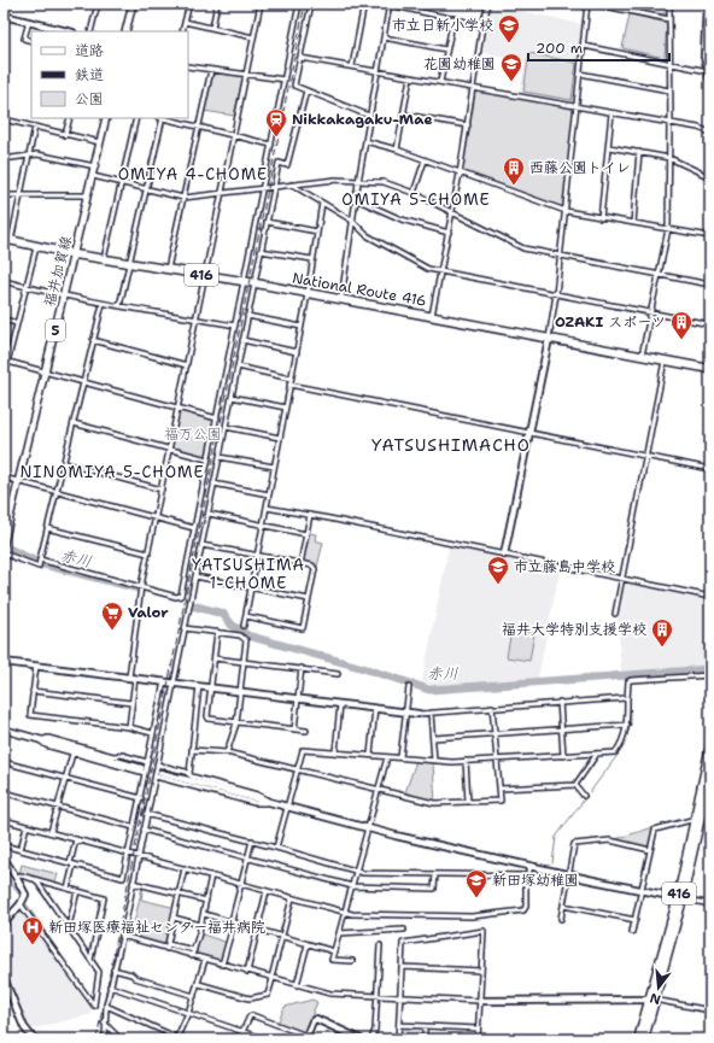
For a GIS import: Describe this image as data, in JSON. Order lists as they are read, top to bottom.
{
  "streets": {
    "highway": ["416", "National Route 416"],
    "main road": ["福井加賀線", "5"]
  },
  "crossings": [
    ["福井加賀線", "National Route 416"]
  ],
  "districts": [
    "OMIYA 4-CHOME",
    "OMIYA 5-CHOME",
    "YATSUSHIMACHO",
    "NINOMIYA 5-CHOME",
    "YATSUSHIMA 1-CHOME"
  ],
  "water": ["赤川"],
  "parks": ["福万公園"],
  "places": {
    "school or university": [
      "市立日新小学校",
      "花園幼稚園",
      "市立藤島中学校",
      "新田塚幼稚園"
    ],
    "station": ["Nikkakagaku-Mae"],
    "building": ["西藤公園トイレ", "OZAKI スポーツ", "福井大学特別支援学校"],
    "supermarket": ["Valor"],
    "hospital": ["新田塚医療福祉センター福井病院"]
  },
  "legend": ["道路", "鉄道", "公園"],
  "scale_bar": "200 m",
  "north": "bottom"
}
